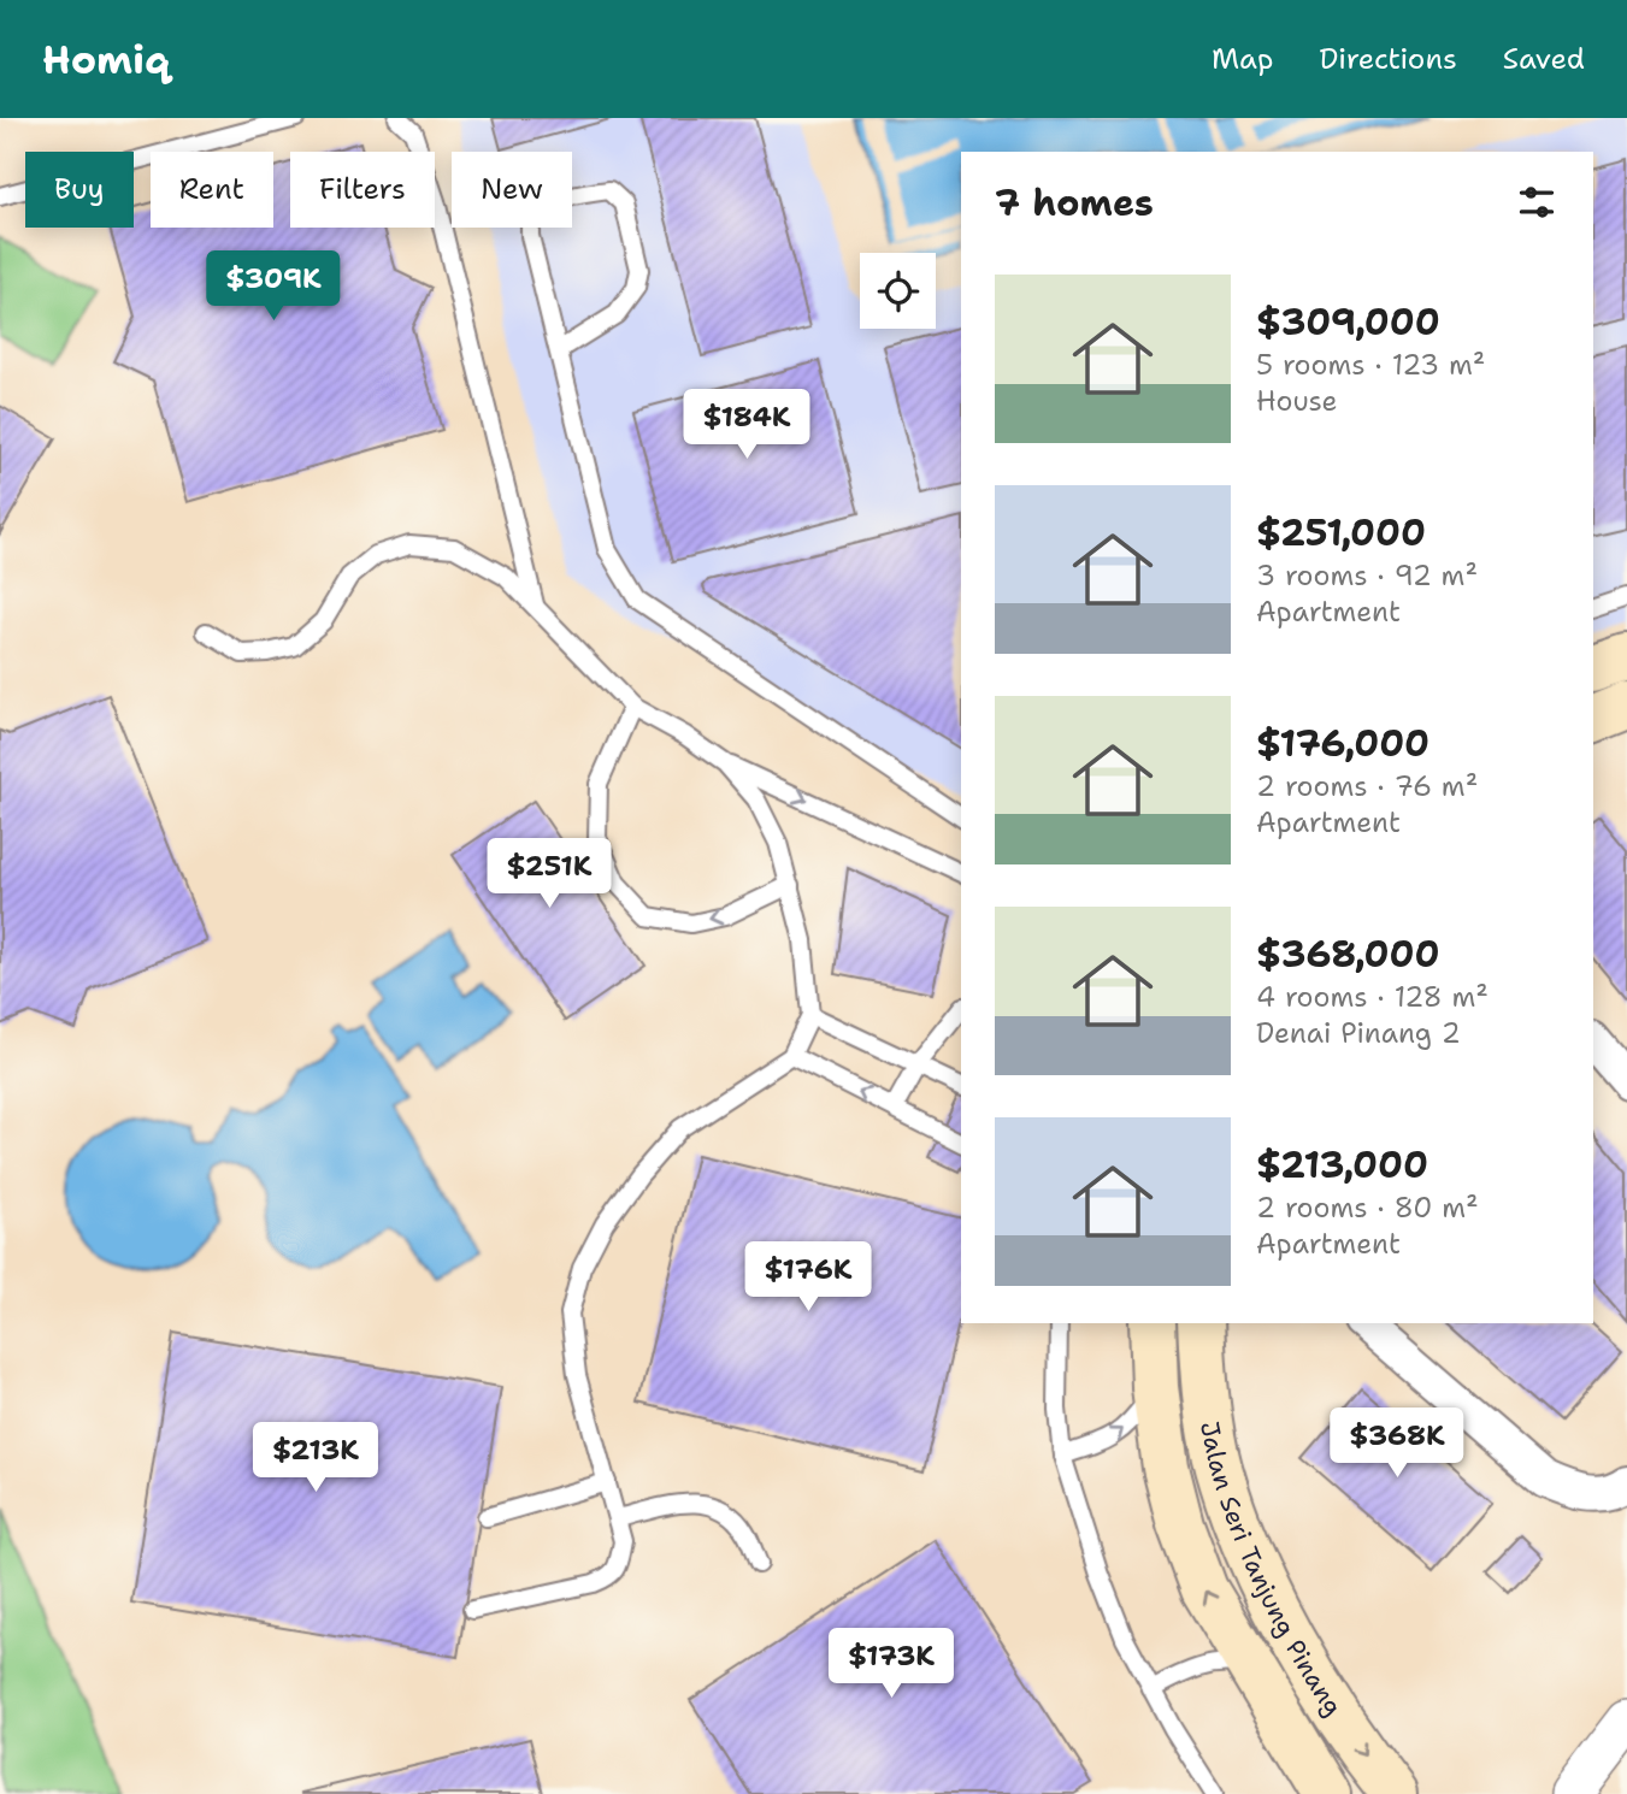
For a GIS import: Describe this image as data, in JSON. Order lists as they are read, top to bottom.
{
  "streets": {
    "main road": ["Jalan Seri Tanjung Pinang"]
  },
  "page": {
    "header": "Homiq",
    "nav": ["Map", "Directions", "Saved"],
    "chip": [
      "Buy",
      "Rent",
      "Filters",
      "New"
    ],
    "heading": "7 homes",
    "price": [
      "$309K",
      "$184K",
      "$251K",
      "$176K",
      "$368K",
      "$213K",
      "$173K"
    ],
    "list": [
      {
        "name": "$309,000",
        "note": "5 rooms · 123 m² · House"
      },
      {
        "name": "$251,000",
        "note": "3 rooms · 92 m² · Apartment"
      },
      {
        "name": "$176,000",
        "note": "2 rooms · 76 m² · Apartment"
      },
      {
        "name": "$368,000",
        "note": "4 rooms · 128 m² · Denai Pinang 2"
      },
      {
        "name": "$213,000",
        "note": "2 rooms · 80 m² · Apartment"
      }
    ]
  }
}
